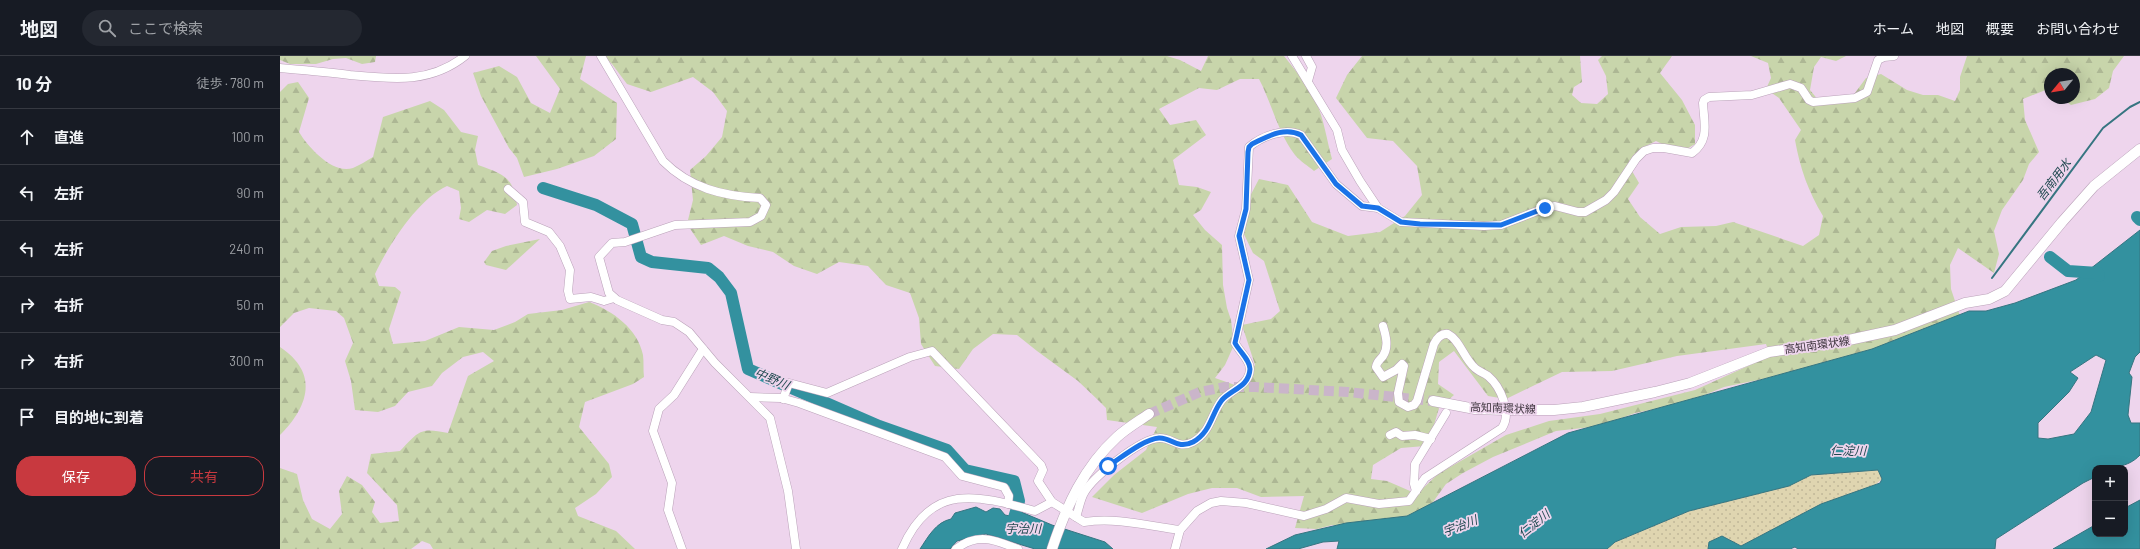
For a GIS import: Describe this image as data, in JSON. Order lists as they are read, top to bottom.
{
  "streets": {
    "main road": ["高知南環状線"]
  },
  "water": [
    "吾南用水",
    "中野川",
    "仁淀川",
    "宇治川"
  ],
  "north": "bottom left",
  "page": {
    "header": "地図",
    "search": "ここで検索",
    "nav": [
      "ホーム",
      "地図",
      "概要",
      "お問い合わせ"
    ],
    "heading": ["10 分", "徒歩 · 780 m"],
    "list": [
      ["直進", "100 m"],
      ["左折", "90 m"],
      ["左折", "240 m"],
      ["右折", "50 m"],
      ["右折", "300 m"],
      "目的地に到着"
    ],
    "buttons": ["保存", "共有"],
    "map_buttons": ["+", "−"]
  }
}
